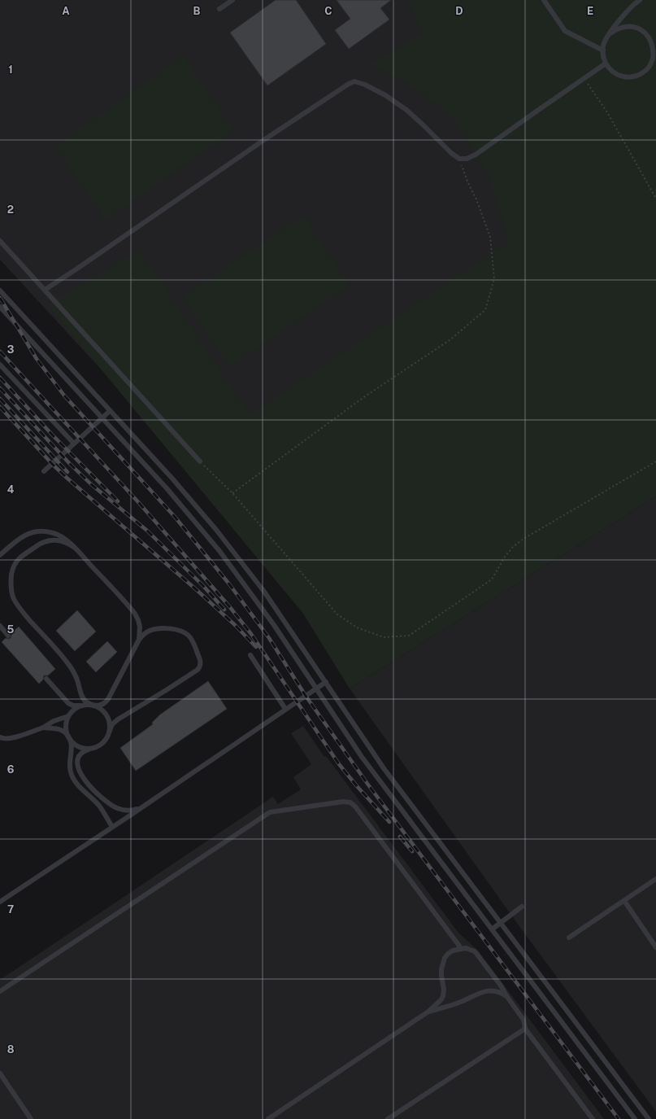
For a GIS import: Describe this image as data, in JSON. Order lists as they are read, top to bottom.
{
  "grid": {
    "columns": [
      "A",
      "B",
      "C",
      "D",
      "E"
    ],
    "rows": [
      "1",
      "2",
      "3",
      "4",
      "5",
      "6",
      "7",
      "8"
    ]
  }
}
